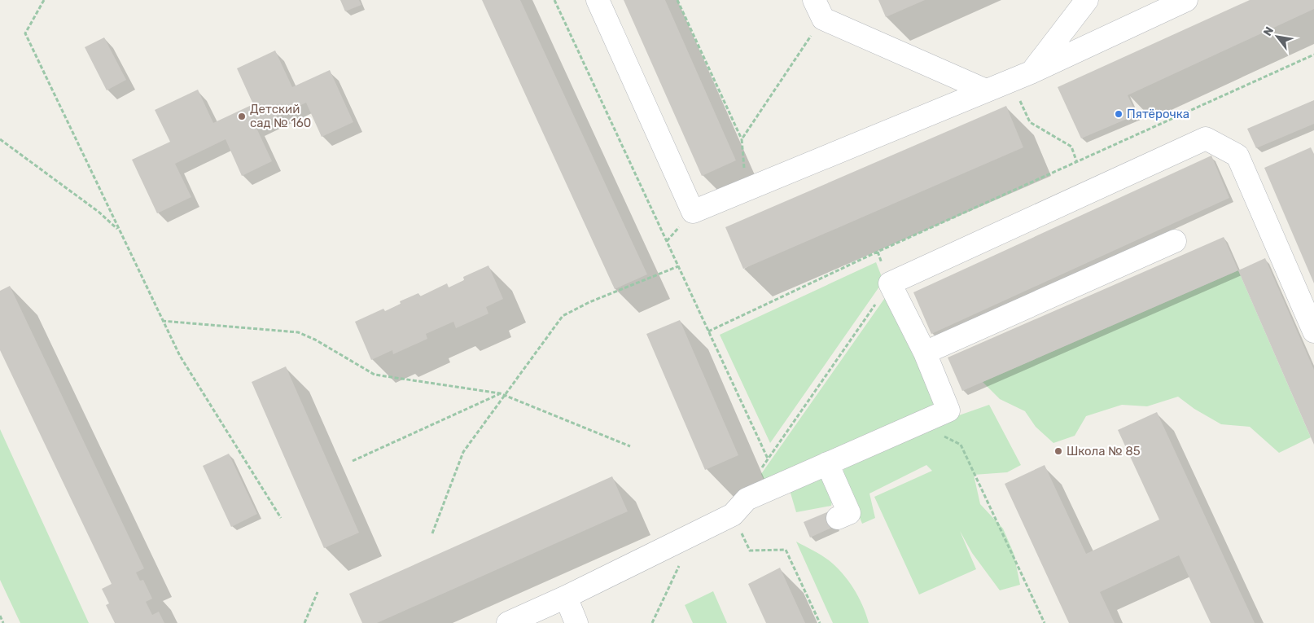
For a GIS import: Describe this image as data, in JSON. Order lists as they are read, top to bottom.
{
  "places": ["Пятёрочка", "Детский сад № 160", "Школа № 85"],
  "north": "top left"
}
